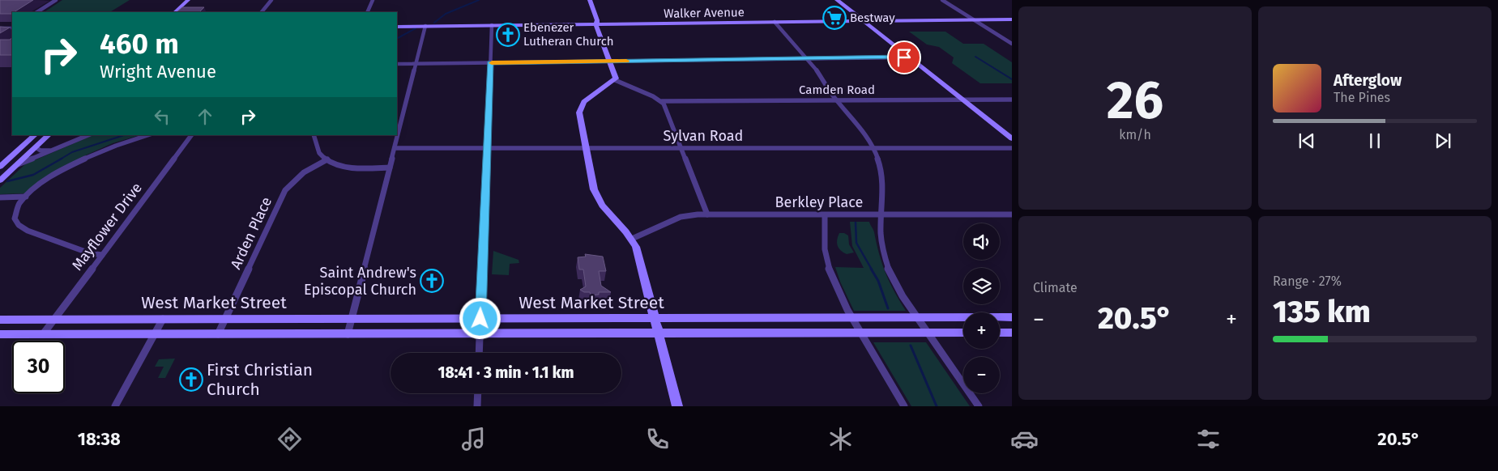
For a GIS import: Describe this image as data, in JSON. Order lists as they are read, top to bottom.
{
  "streets": {
    "street": [
      "Walker Avenue",
      "Camden Road",
      "Sylvan Road",
      "Berkley Place",
      "Mayflower Drive",
      "Arden Place",
      "West Market Street"
    ]
  },
  "crossings": [
    ["Mayflower Drive", "West Market Street"],
    ["Arden Place", "West Market Street"]
  ],
  "places": {
    "supermarket": ["Bestway"],
    "church": ["Ebenezer Lutheran Church", "Saint Andrew's Episcopal Church", "First Christian Church"]
  },
  "page": {
    "tile": [
      ["26", "km/h"],
      "Climate",
      ["Range · 27%", "135 km"]
    ],
    "turn": ["460 m", "Wright Avenue"],
    "song": ["Afterglow", "The Pines"],
    "map_buttons": ["+", "−"],
    "heat": ["−", "20.5°", "+"],
    "limit": "30",
    "trip": "18:41 · 3 min · 1.1 km",
    "tabs": ["18:38", "20.5°"]
  }
}
